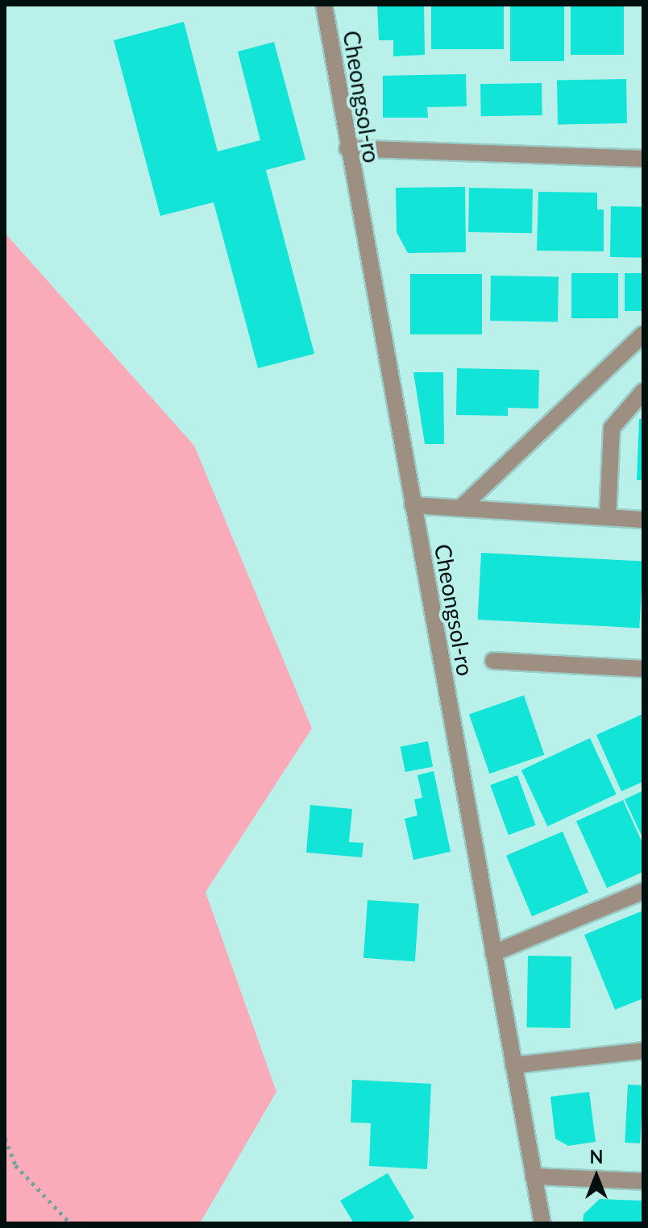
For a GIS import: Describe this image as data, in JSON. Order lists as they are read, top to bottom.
{
  "streets": {
    "street": ["Cheongsol-ro"]
  },
  "north": "top"
}
